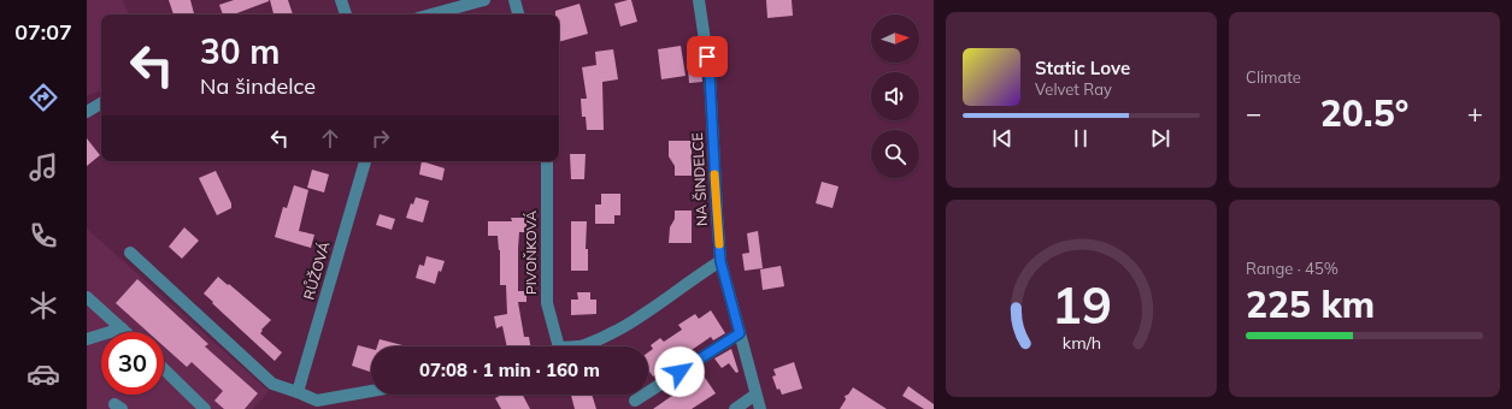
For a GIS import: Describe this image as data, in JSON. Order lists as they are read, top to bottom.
{
  "streets": {
    "street": ["NA ŠINDELCE", "PIVOŇKOVÁ", "RŮŽOVÁ"]
  },
  "north": "right",
  "page": {
    "tabs": "07:07",
    "tile": [
      "Climate",
      ["Range · 45%", "225 km"]
    ],
    "turn": ["30 m", "Na šindelce"],
    "song": ["Static Love", "Velvet Ray"],
    "heat": ["−", "20.5°", "+"],
    "limit": "30",
    "trip": "07:08 · 1 min · 160 m",
    "gauge": ["19", "km/h"]
  }
}
